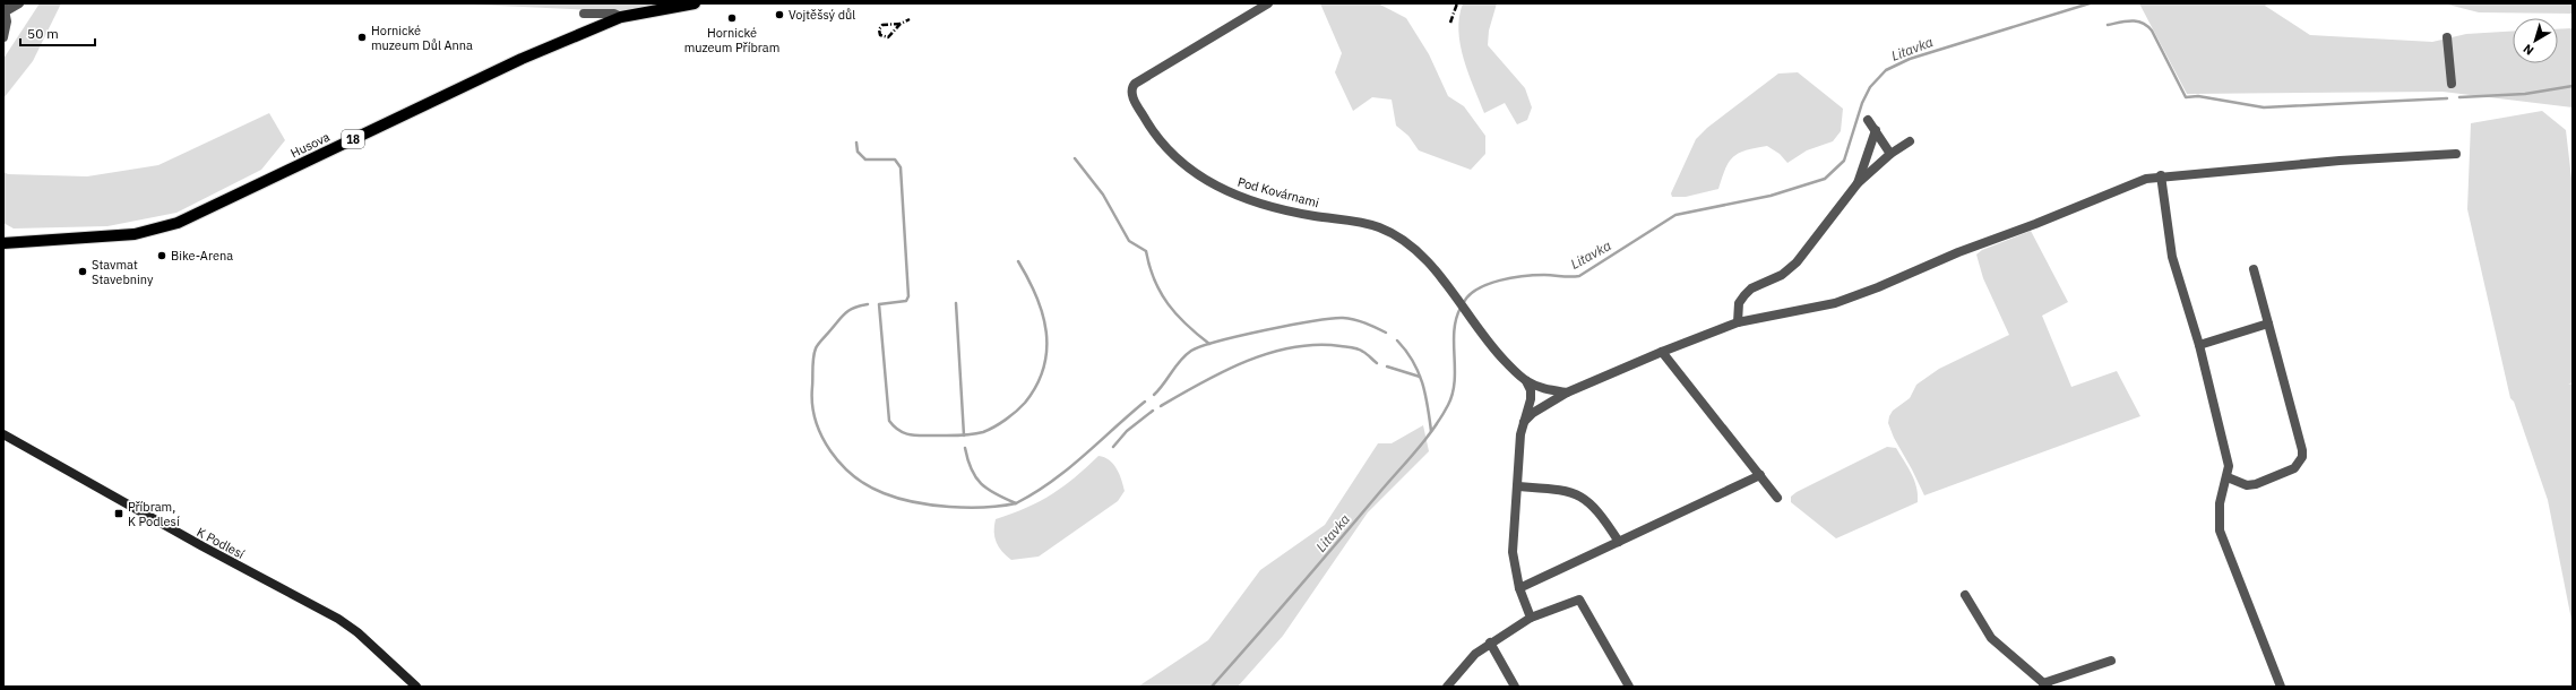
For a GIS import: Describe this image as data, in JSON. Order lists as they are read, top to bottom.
{
  "streets": {
    "main road": ["18", "Husova"],
    "street": ["Pod Kovárnami", "K Podlesí"]
  },
  "water": ["Litavka"],
  "places": {
    "other": [
      "Vojtěšsý důl",
      "Hornické muzeum Příbram",
      "Hornické muzeum Důl Anna",
      "Bike-Arena",
      "Stavmat Stavebniny"
    ],
    "transit": ["Příbram, K Podlesí"]
  },
  "scale_bar": "50 m",
  "north": "bottom left"
}
